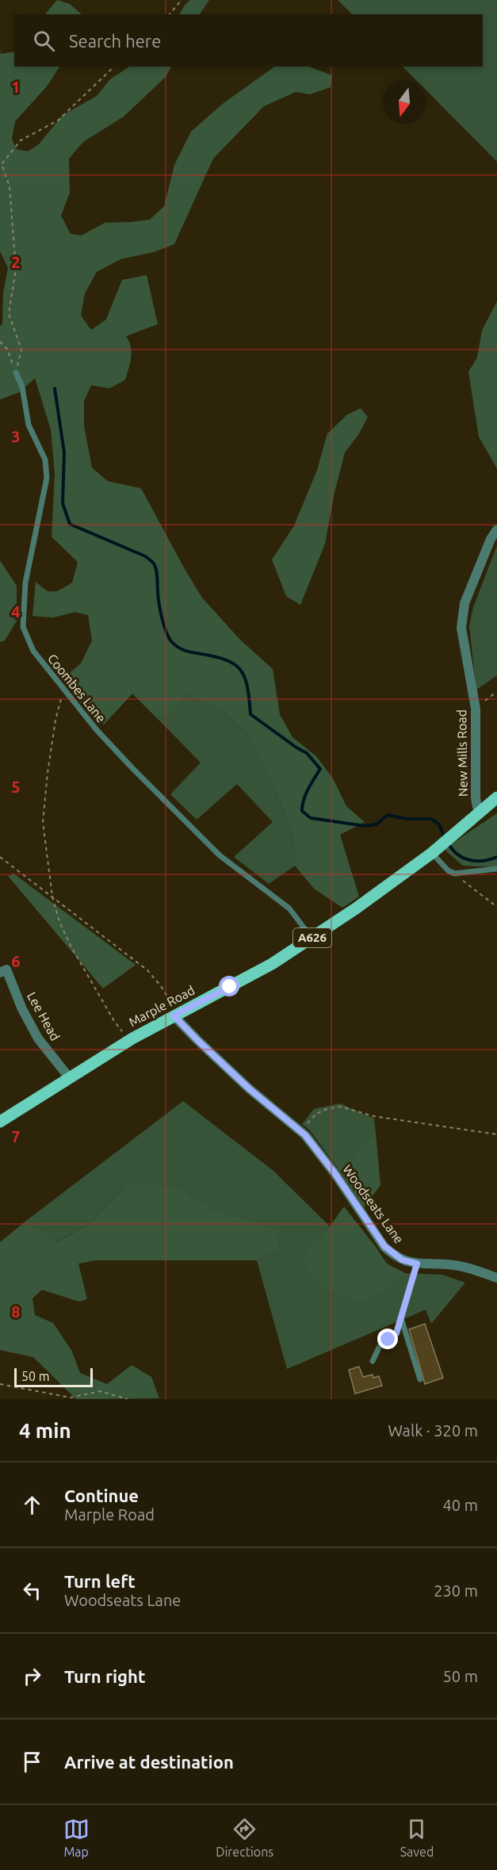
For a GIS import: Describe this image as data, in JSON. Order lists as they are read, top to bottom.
{
  "streets": {
    "main road": ["A626", "Marple Road"],
    "street": ["New Mills Road", "Lee Head", "Woodseats Lane"],
    "lane": ["Coombes Lane"]
  },
  "crossings": [
    ["Coombes Lane", "Marple Road"],
    ["New Mills Road", "Marple Road"],
    ["Marple Road", "Lee Head"],
    ["Marple Road", "Woodseats Lane"]
  ],
  "scale_bar": "50 m",
  "north": "bottom",
  "page": {
    "search": "Search here",
    "scale": "50 m",
    "heading": ["4 min", "Walk · 320 m"],
    "list": [
      ["Continue", "Marple Road", "40 m"],
      ["Turn left", "Woodseats Lane", "230 m"],
      ["Turn right", "50 m"],
      "Arrive at destination"
    ],
    "nav": ["Map", "Directions", "Saved"]
  },
  "grid": {
    "rows": [
      "1",
      "2",
      "3",
      "4",
      "5",
      "6",
      "7",
      "8"
    ]
  }
}
